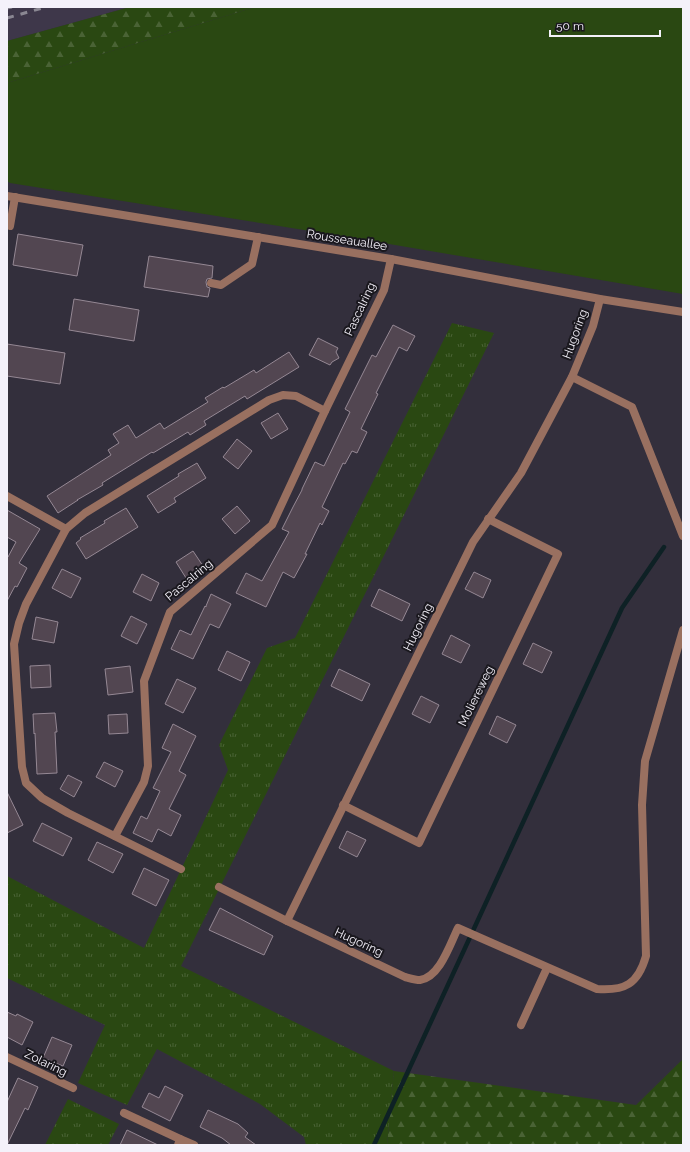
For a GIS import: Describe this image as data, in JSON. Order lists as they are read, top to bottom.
{
  "streets": {
    "street": [
      "Rousseauallee",
      "Pascalring",
      "Hugoring",
      "Moliereweg",
      "Zolaring"
    ]
  },
  "crossings": [
    ["Rousseauallee", "Pascalring"],
    ["Rousseauallee", "Hugoring"],
    ["Hugoring", "Moliereweg"]
  ],
  "scale_bar": "50 m"
}
